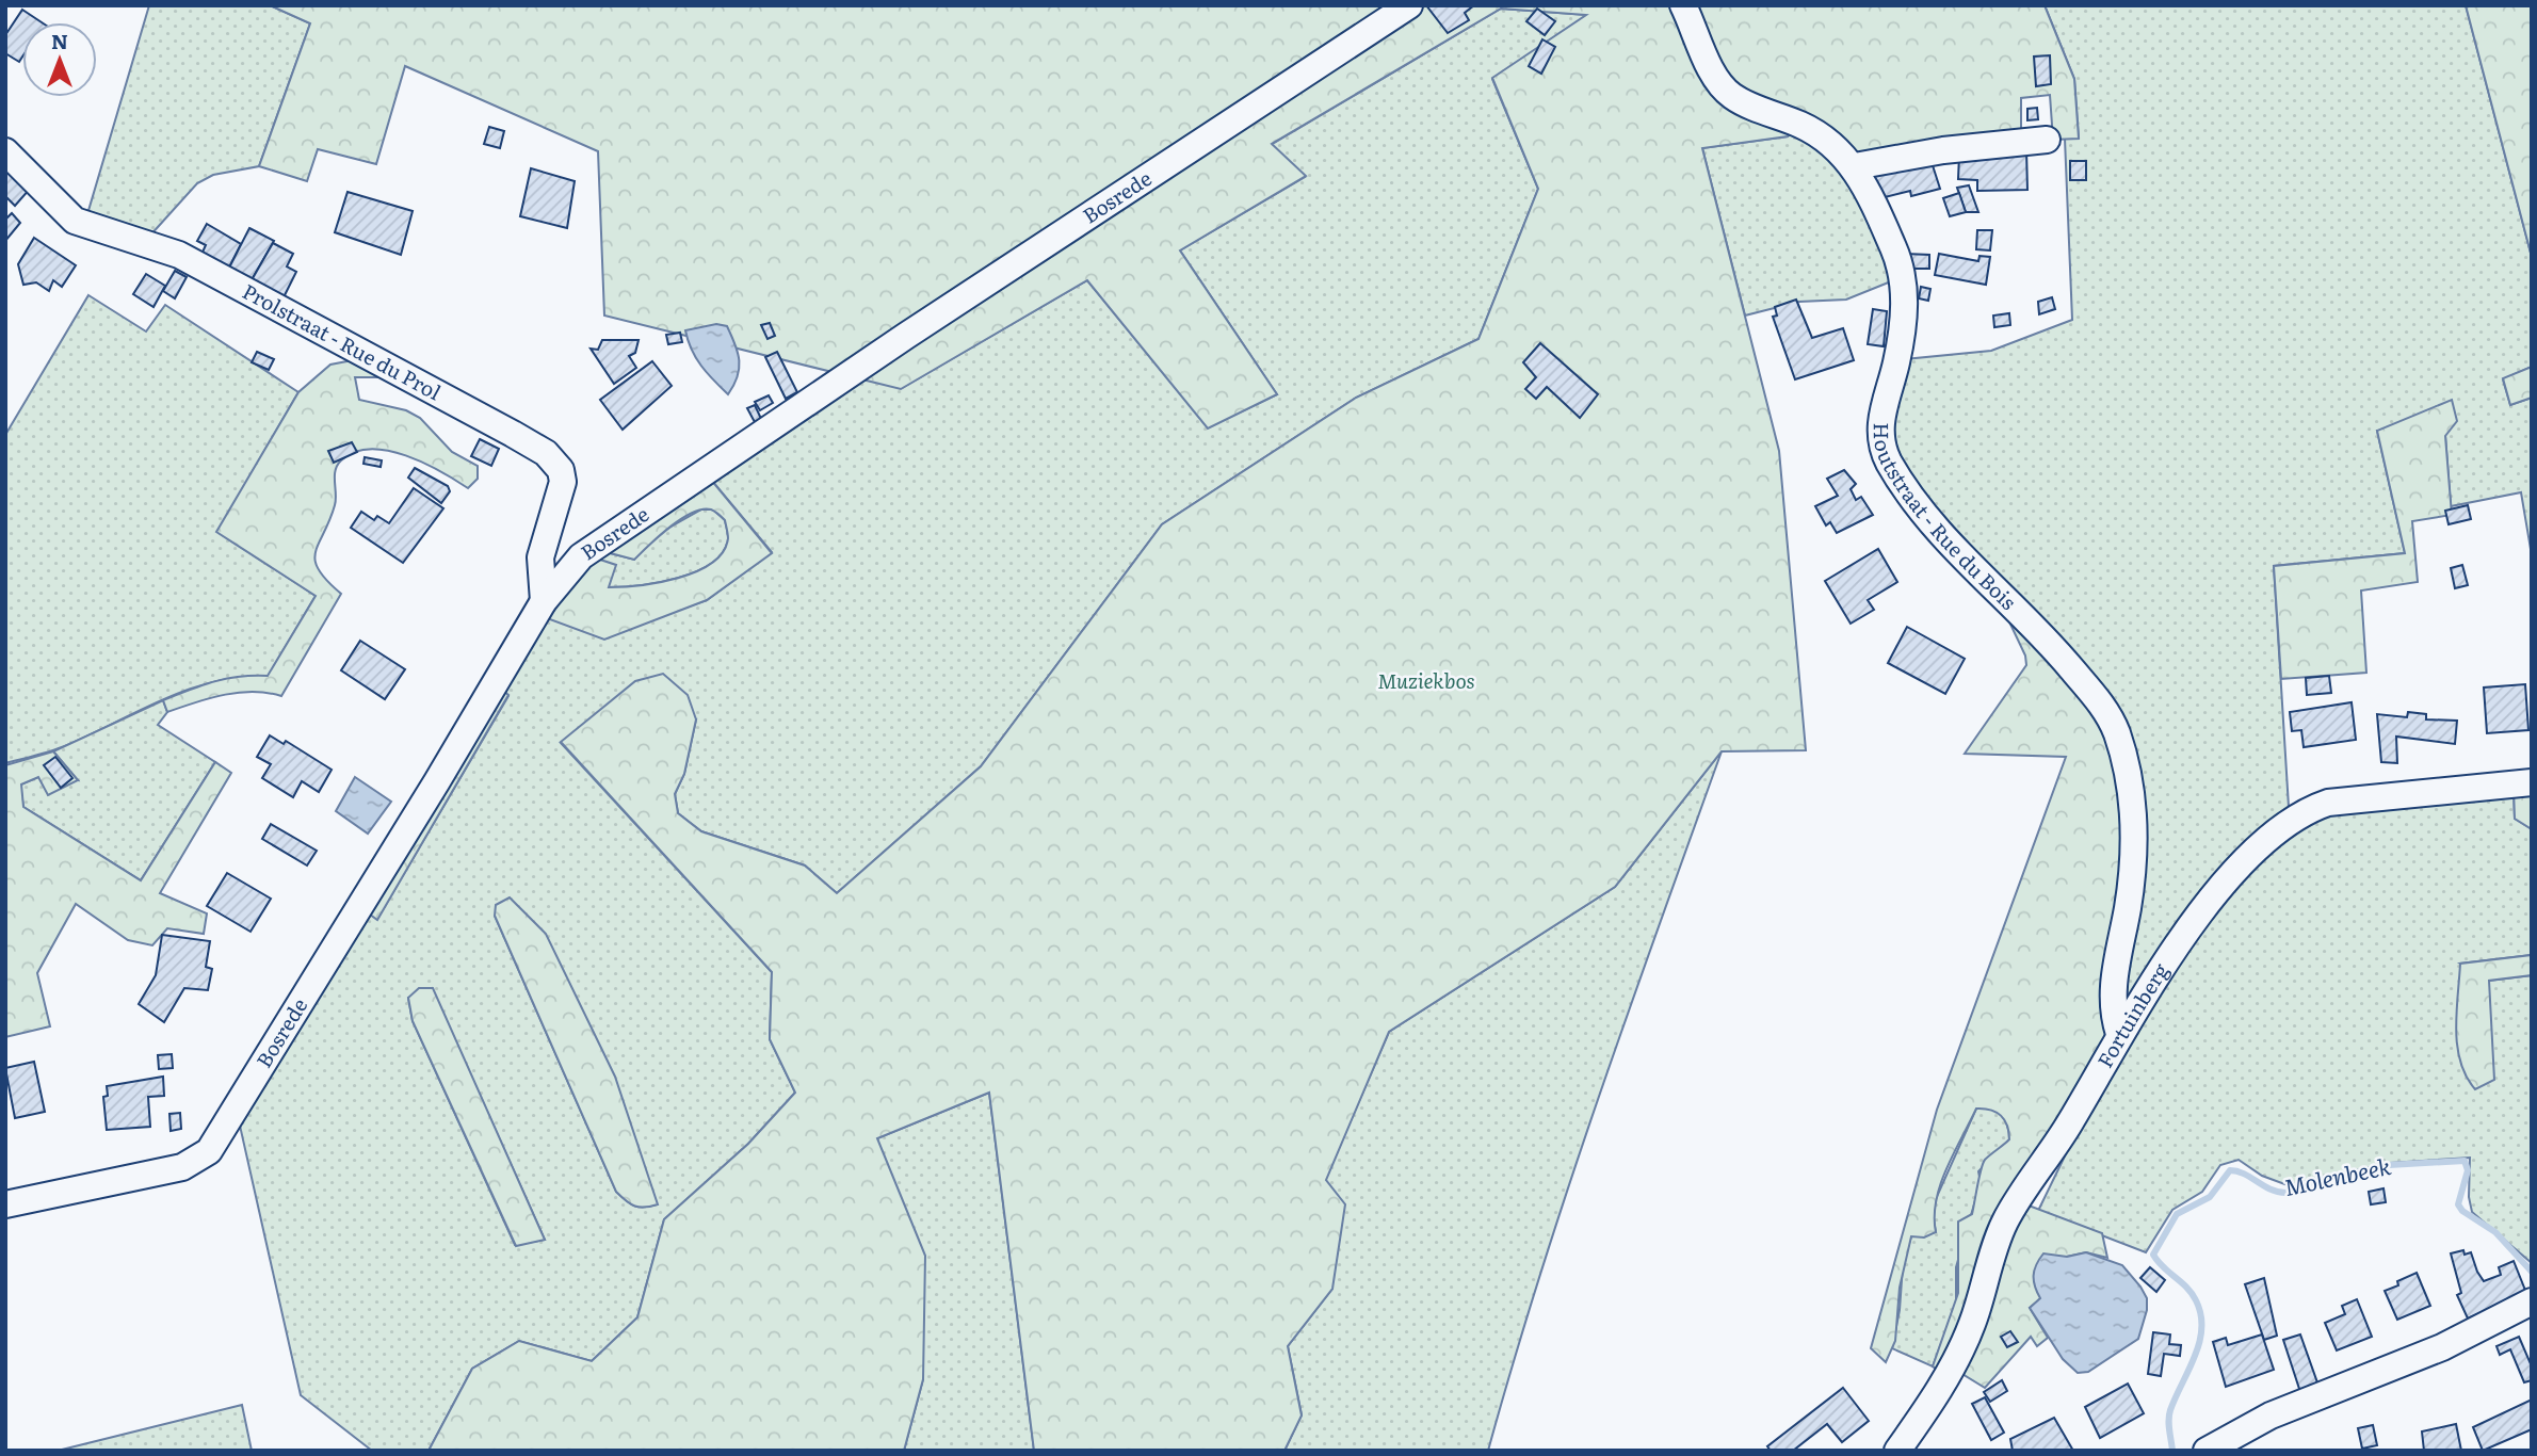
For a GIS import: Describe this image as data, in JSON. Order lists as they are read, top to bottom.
{
  "streets": {
    "street": [
      "Bosrede",
      "Prolstraat - Rue du Prol",
      "Houtstraat - Rue du Bois",
      "Fortuinberg"
    ]
  },
  "crossings": [
    ["Bosrede", "Prolstraat - Rue du Prol"],
    ["Houtstraat - Rue du Bois", "Fortuinberg"]
  ],
  "water": ["Molenbeek"],
  "parks": ["Muziekbos"],
  "north": "top"
}
